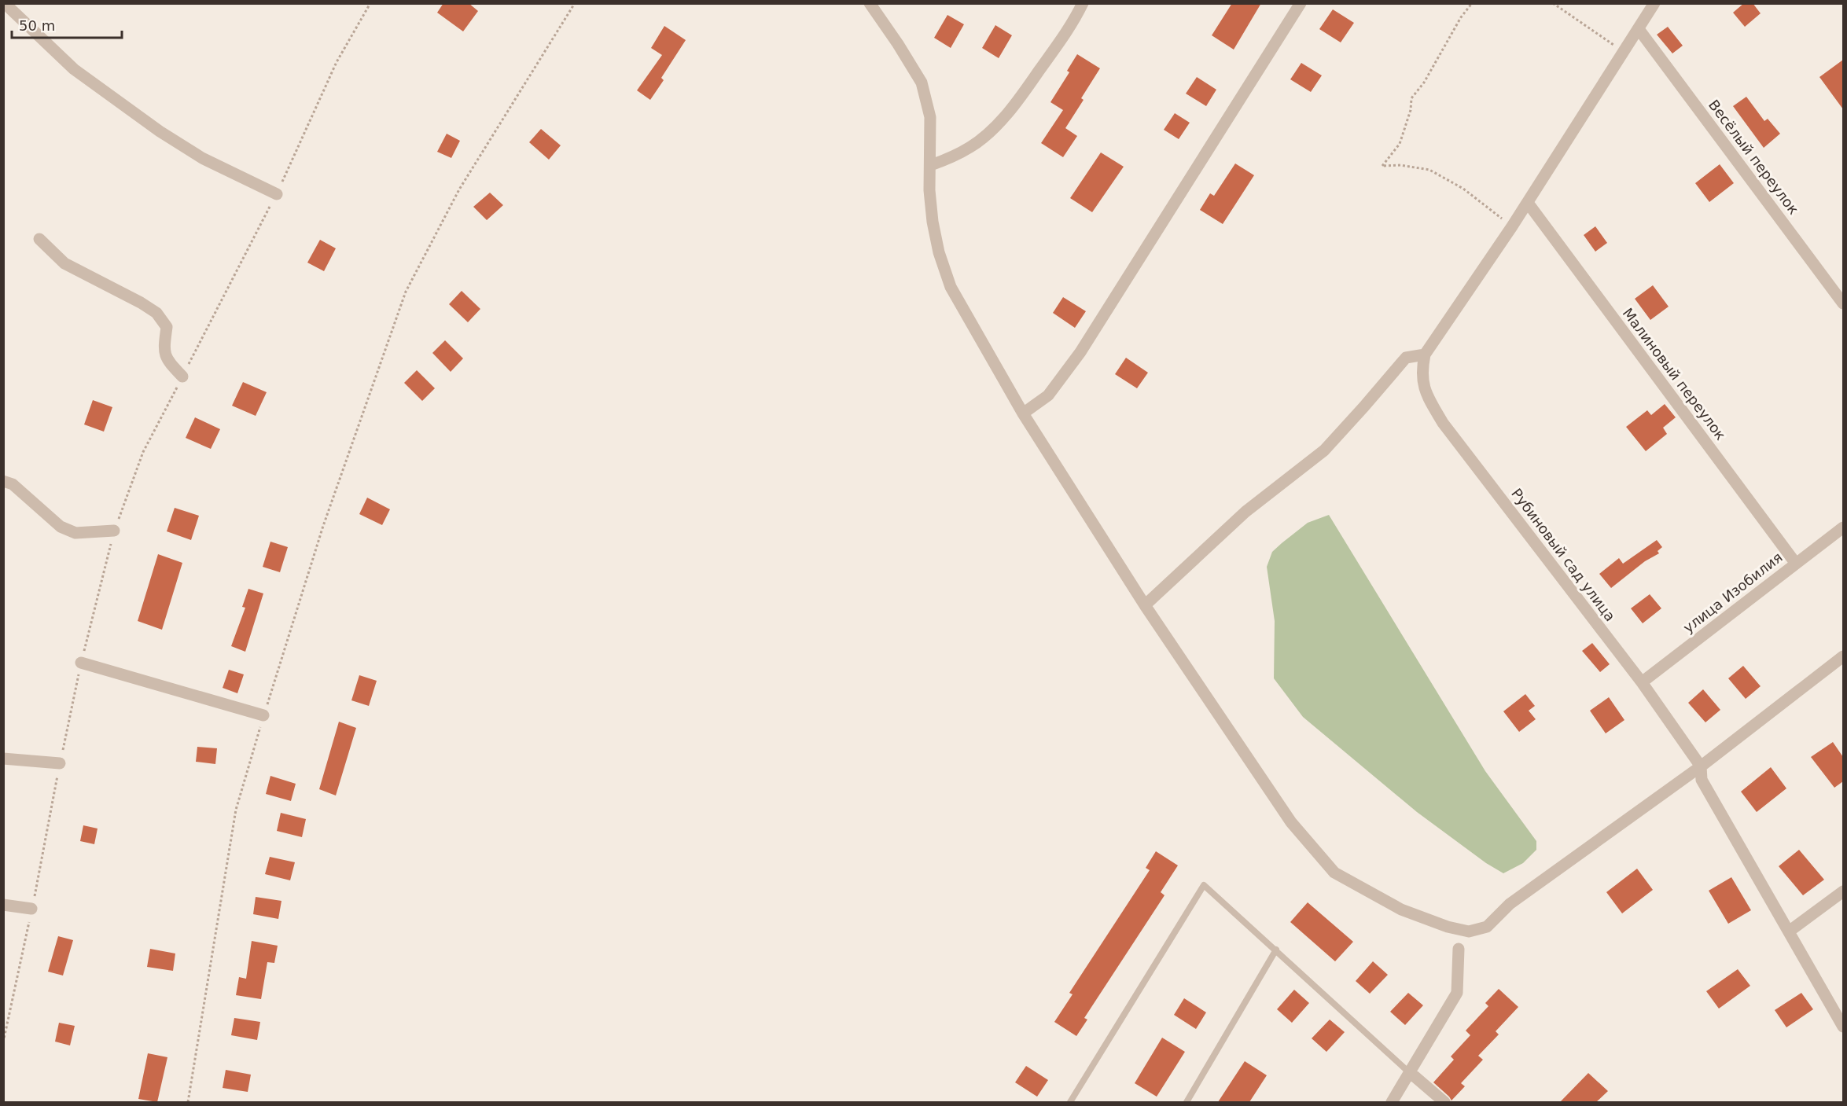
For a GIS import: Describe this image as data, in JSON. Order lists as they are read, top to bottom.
{
  "streets": {
    "street": [
      "Весёлый переулок",
      "Малиновый переулок",
      "Рубиновый сад улица",
      "улица Изобилия"
    ]
  },
  "crossings": [
    ["Малиновый переулок", "улица Изобилия"],
    ["Рубиновый сад улица", "улица Изобилия"]
  ],
  "scale_bar": "50 m"
}
